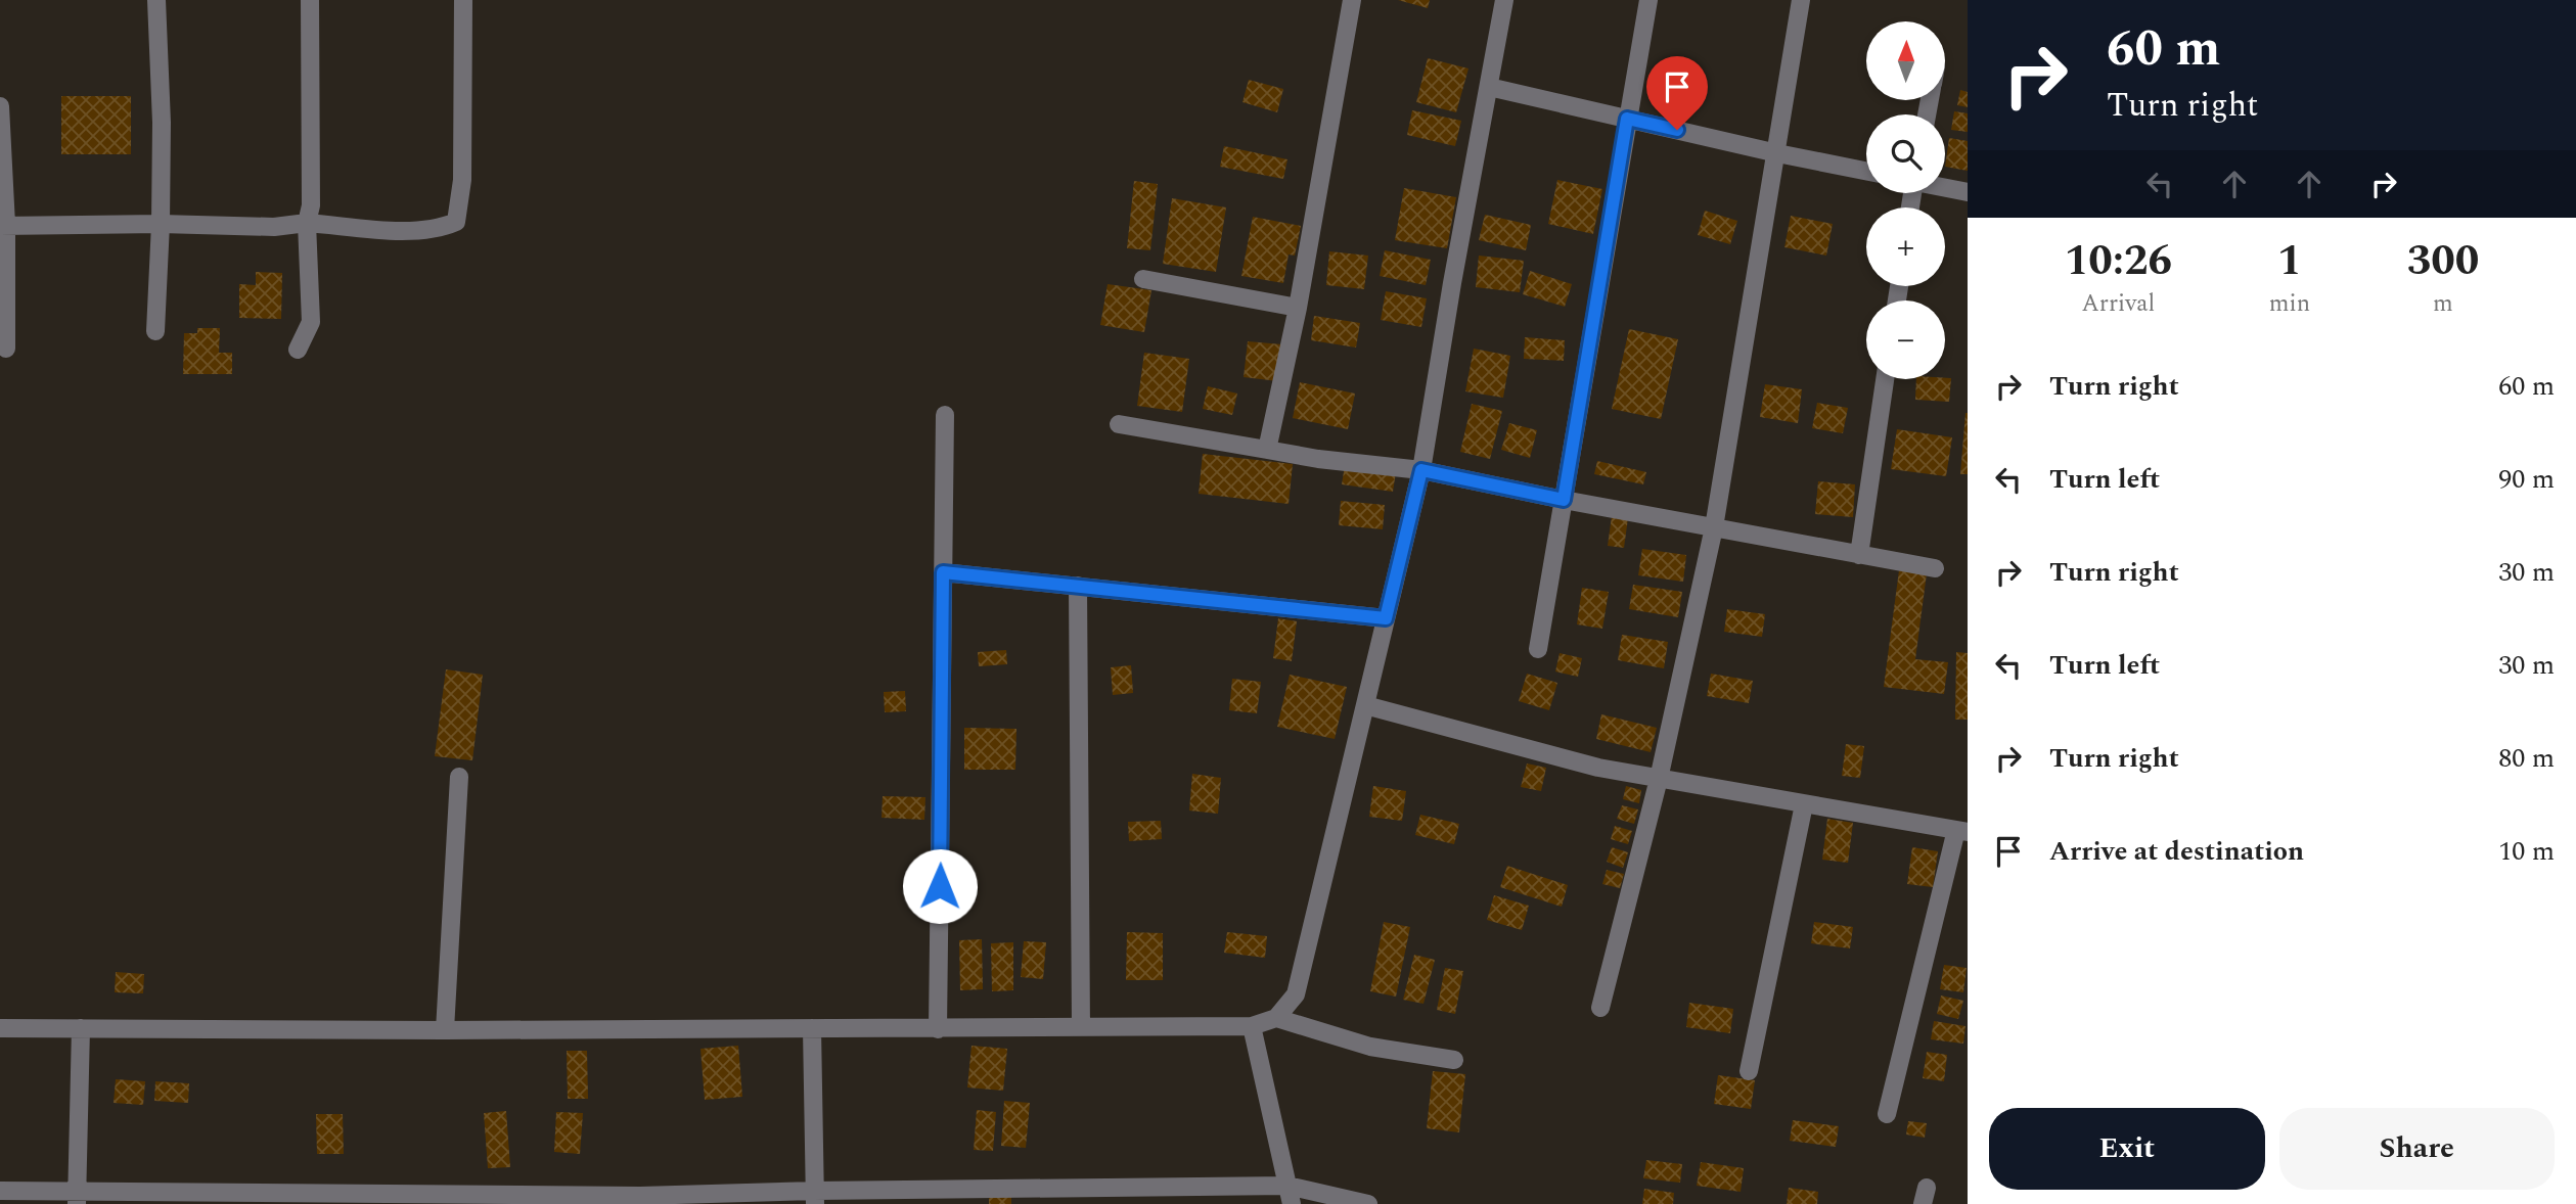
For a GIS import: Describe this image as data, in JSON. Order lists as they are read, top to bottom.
{
  "north": "top",
  "page": {
    "turn": ["60 m", "Turn right"],
    "map_buttons": ["+", "−"],
    "eta": [
      "10:26",
      "Arrival",
      "1",
      "min",
      "300",
      "m"
    ],
    "list": [
      {
        "name": "Turn right",
        "value": "60 m"
      },
      {
        "name": "Turn left",
        "value": "90 m"
      },
      {
        "name": "Turn right",
        "value": "30 m"
      },
      {
        "name": "Turn left",
        "value": "30 m"
      },
      {
        "name": "Turn right",
        "value": "80 m"
      },
      {
        "name": "Arrive at destination",
        "value": "10 m"
      }
    ],
    "buttons": ["Exit", "Share"]
  }
}
